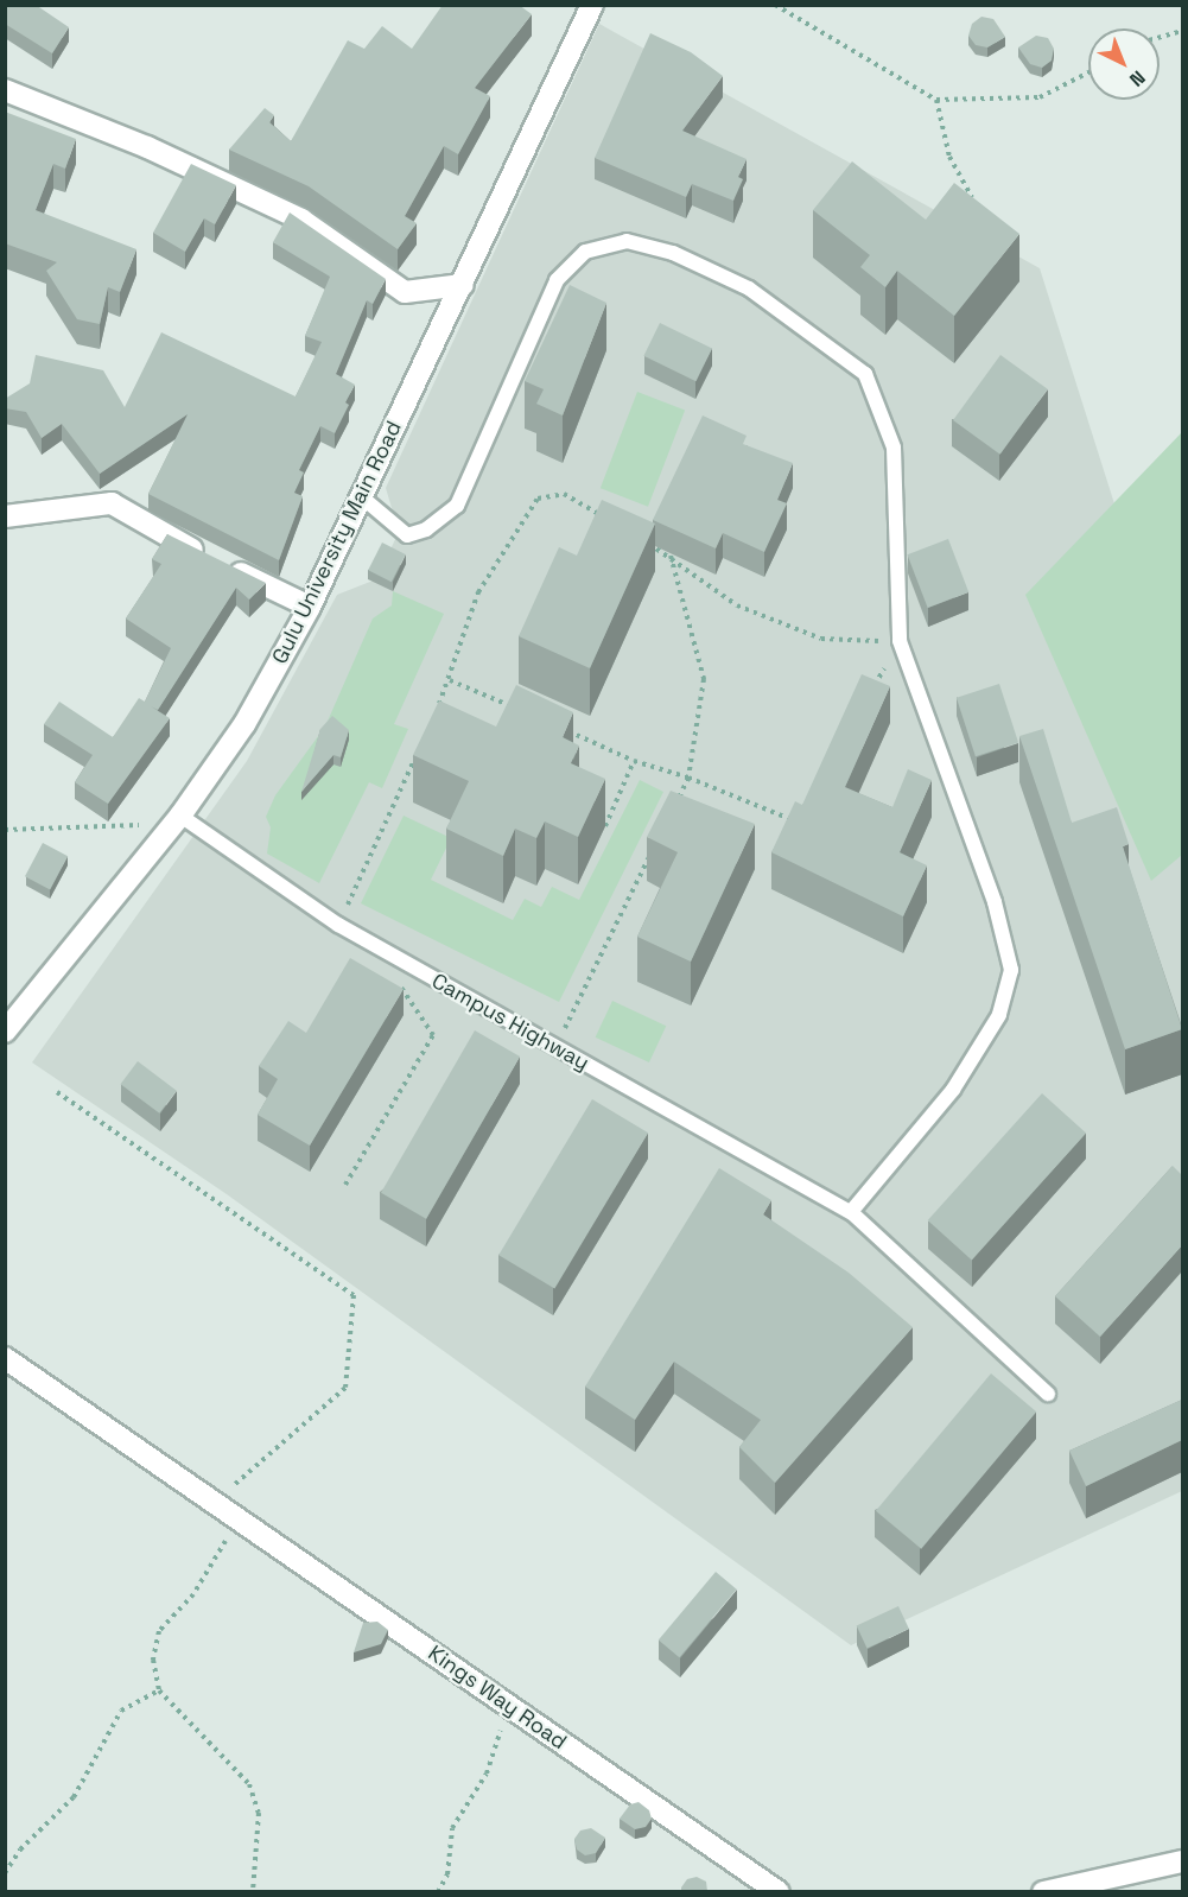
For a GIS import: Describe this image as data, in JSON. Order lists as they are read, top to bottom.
{
  "streets": {
    "street": ["Gulu University Main Road", "Kings Way Road"],
    "lane": ["Campus Highway"]
  },
  "crossings": [
    ["Gulu University Main Road", "Campus Highway"]
  ],
  "north": "bottom right"
}
